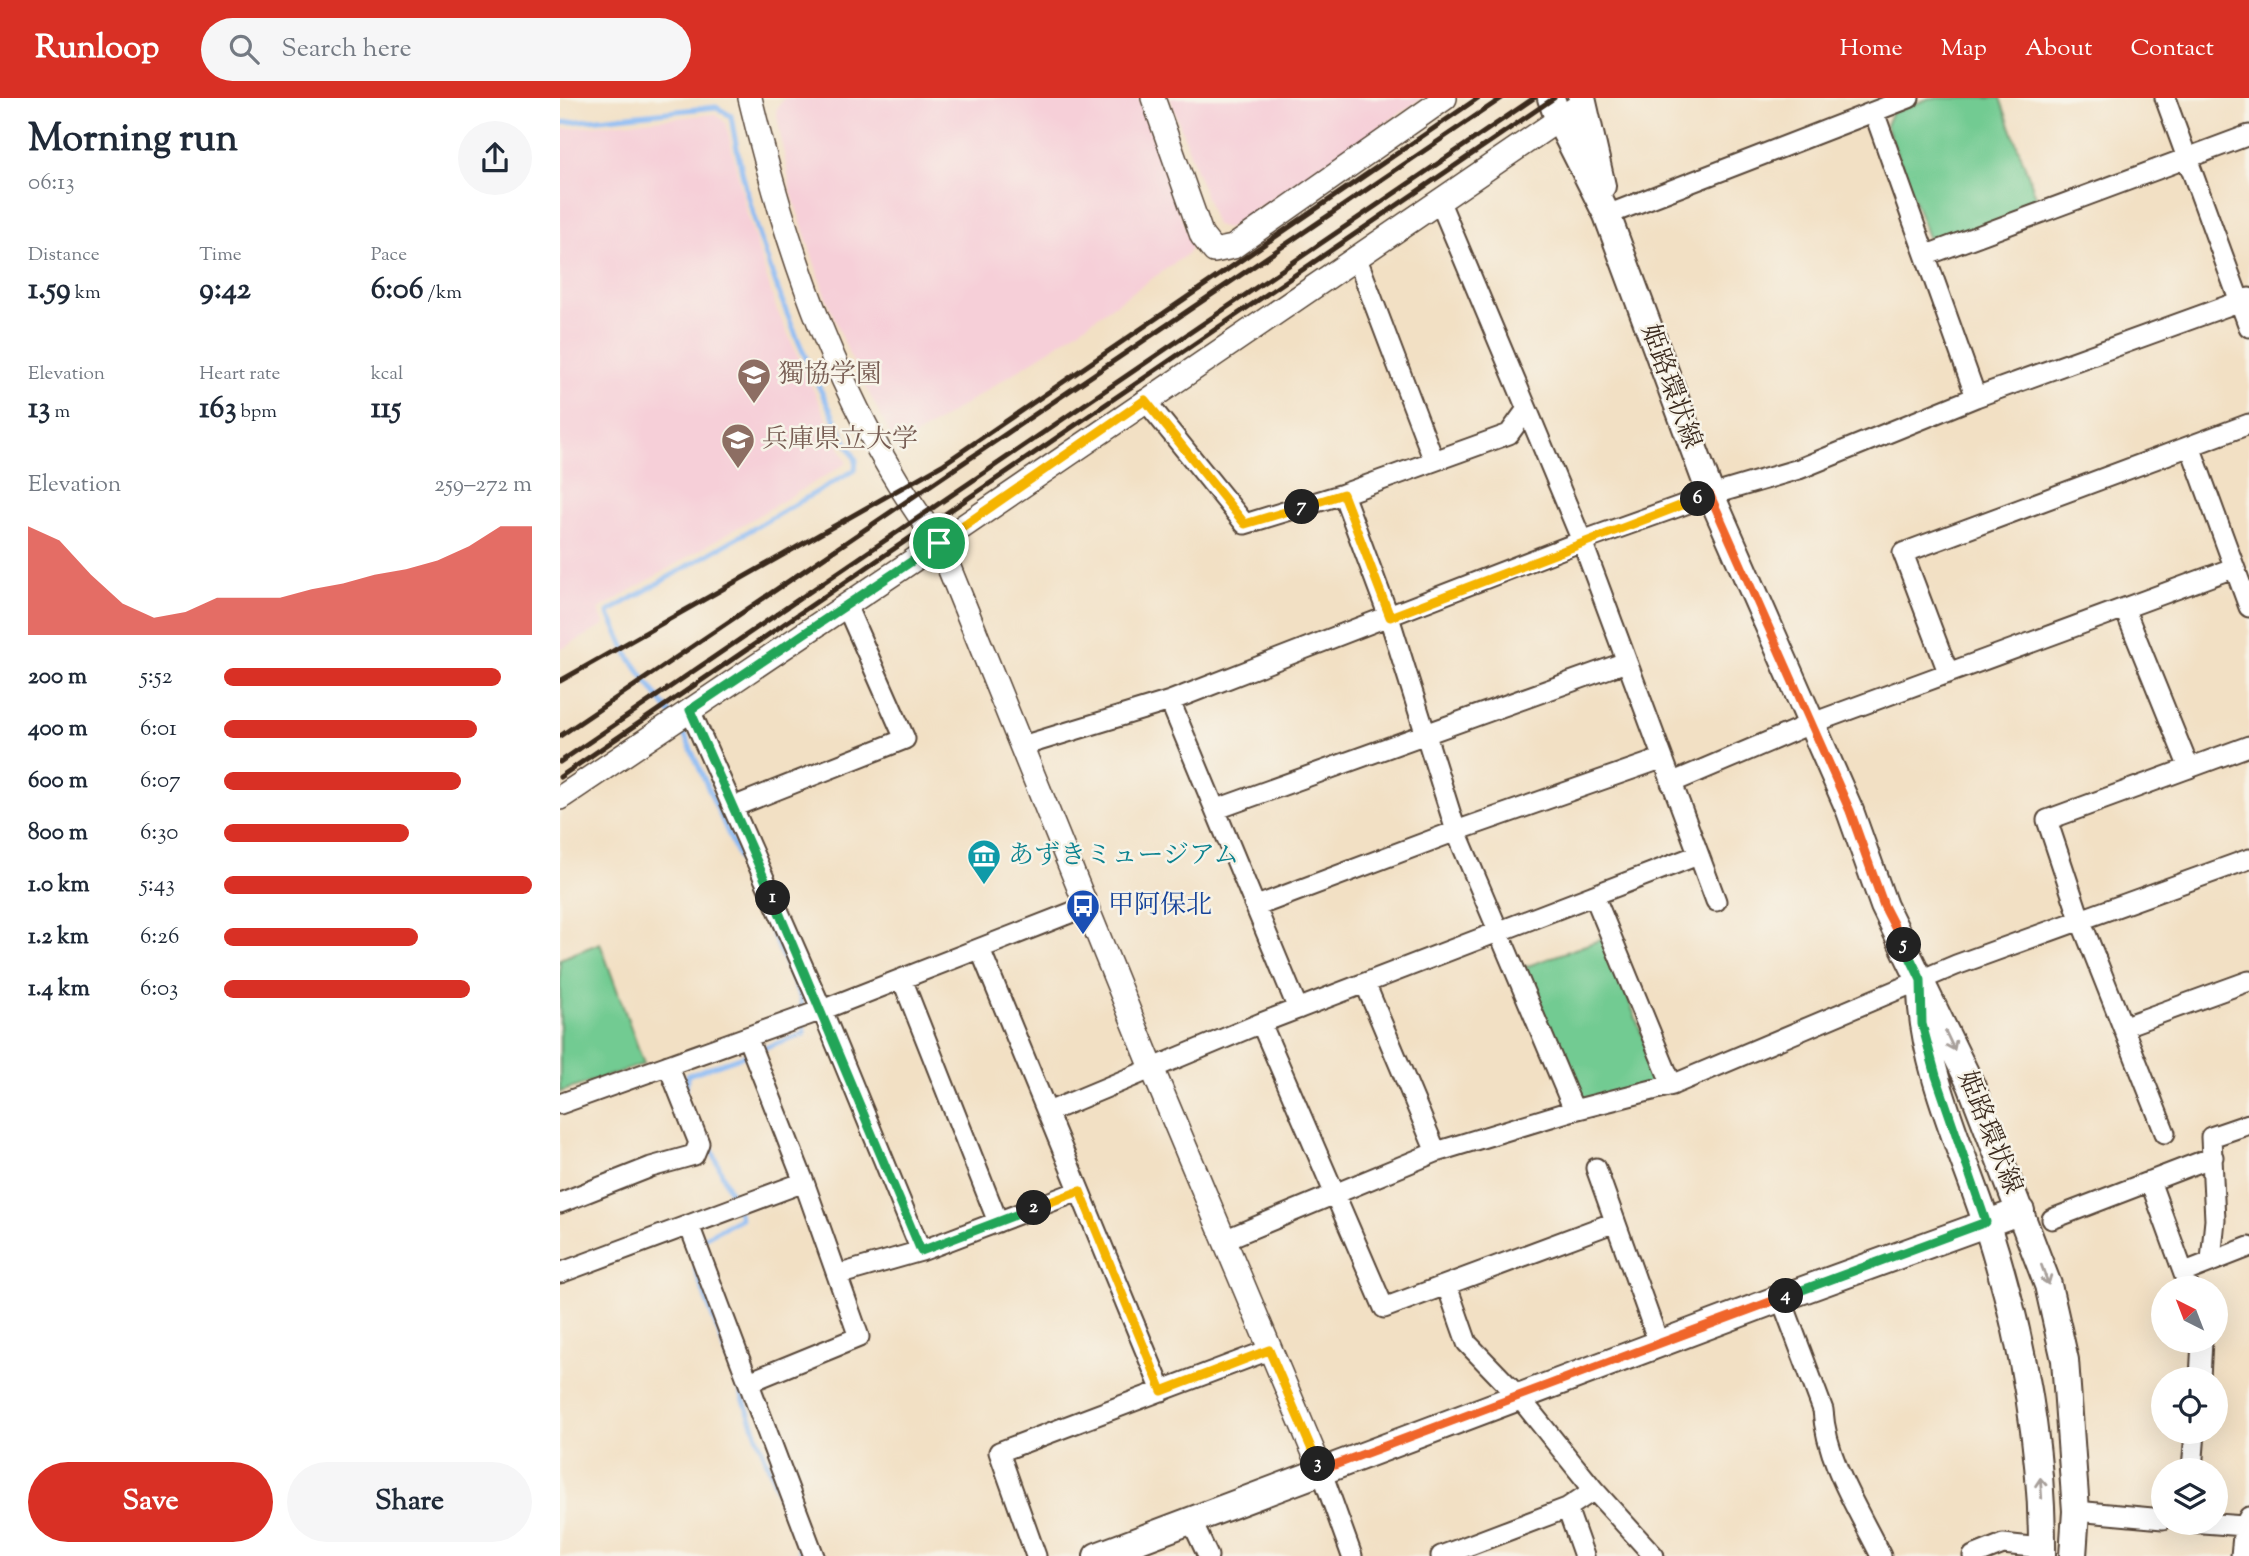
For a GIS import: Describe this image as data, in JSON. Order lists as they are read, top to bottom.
{
  "streets": {
    "main road": ["姫路環状線"]
  },
  "places": {
    "school or university": ["獨協学園", "兵庫県立大学"],
    "museum": ["あずきミュージアム"],
    "bus stop": ["甲阿保北"]
  },
  "north": "top left",
  "page": {
    "header": "Runloop",
    "search": "Search here",
    "nav": [
      "Home",
      "Map",
      "About",
      "Contact"
    ],
    "heading": ["Morning run", "06:13"],
    "stats": [
      ["Distance", "1.59 km"],
      ["Time", "9:42"],
      ["Pace", "6:06 /km"],
      ["Elevation", "13 m"],
      ["Heart rate", "163 bpm"],
      ["kcal", "115"]
    ],
    "chart": ["Elevation", "259–272 m"],
    "pins": [
      "6",
      "7",
      "1",
      "5",
      "2",
      "4",
      "3"
    ],
    "list": [
      {
        "name": "200 m",
        "note": "5:52"
      },
      {
        "name": "400 m",
        "note": "6:01"
      },
      {
        "name": "600 m",
        "note": "6:07"
      },
      {
        "name": "800 m",
        "note": "6:30"
      },
      {
        "name": "1.0 km",
        "note": "5:43"
      },
      {
        "name": "1.2 km",
        "note": "6:26"
      },
      {
        "name": "1.4 km",
        "note": "6:03"
      }
    ],
    "buttons": ["Save", "Share"]
  }
}
